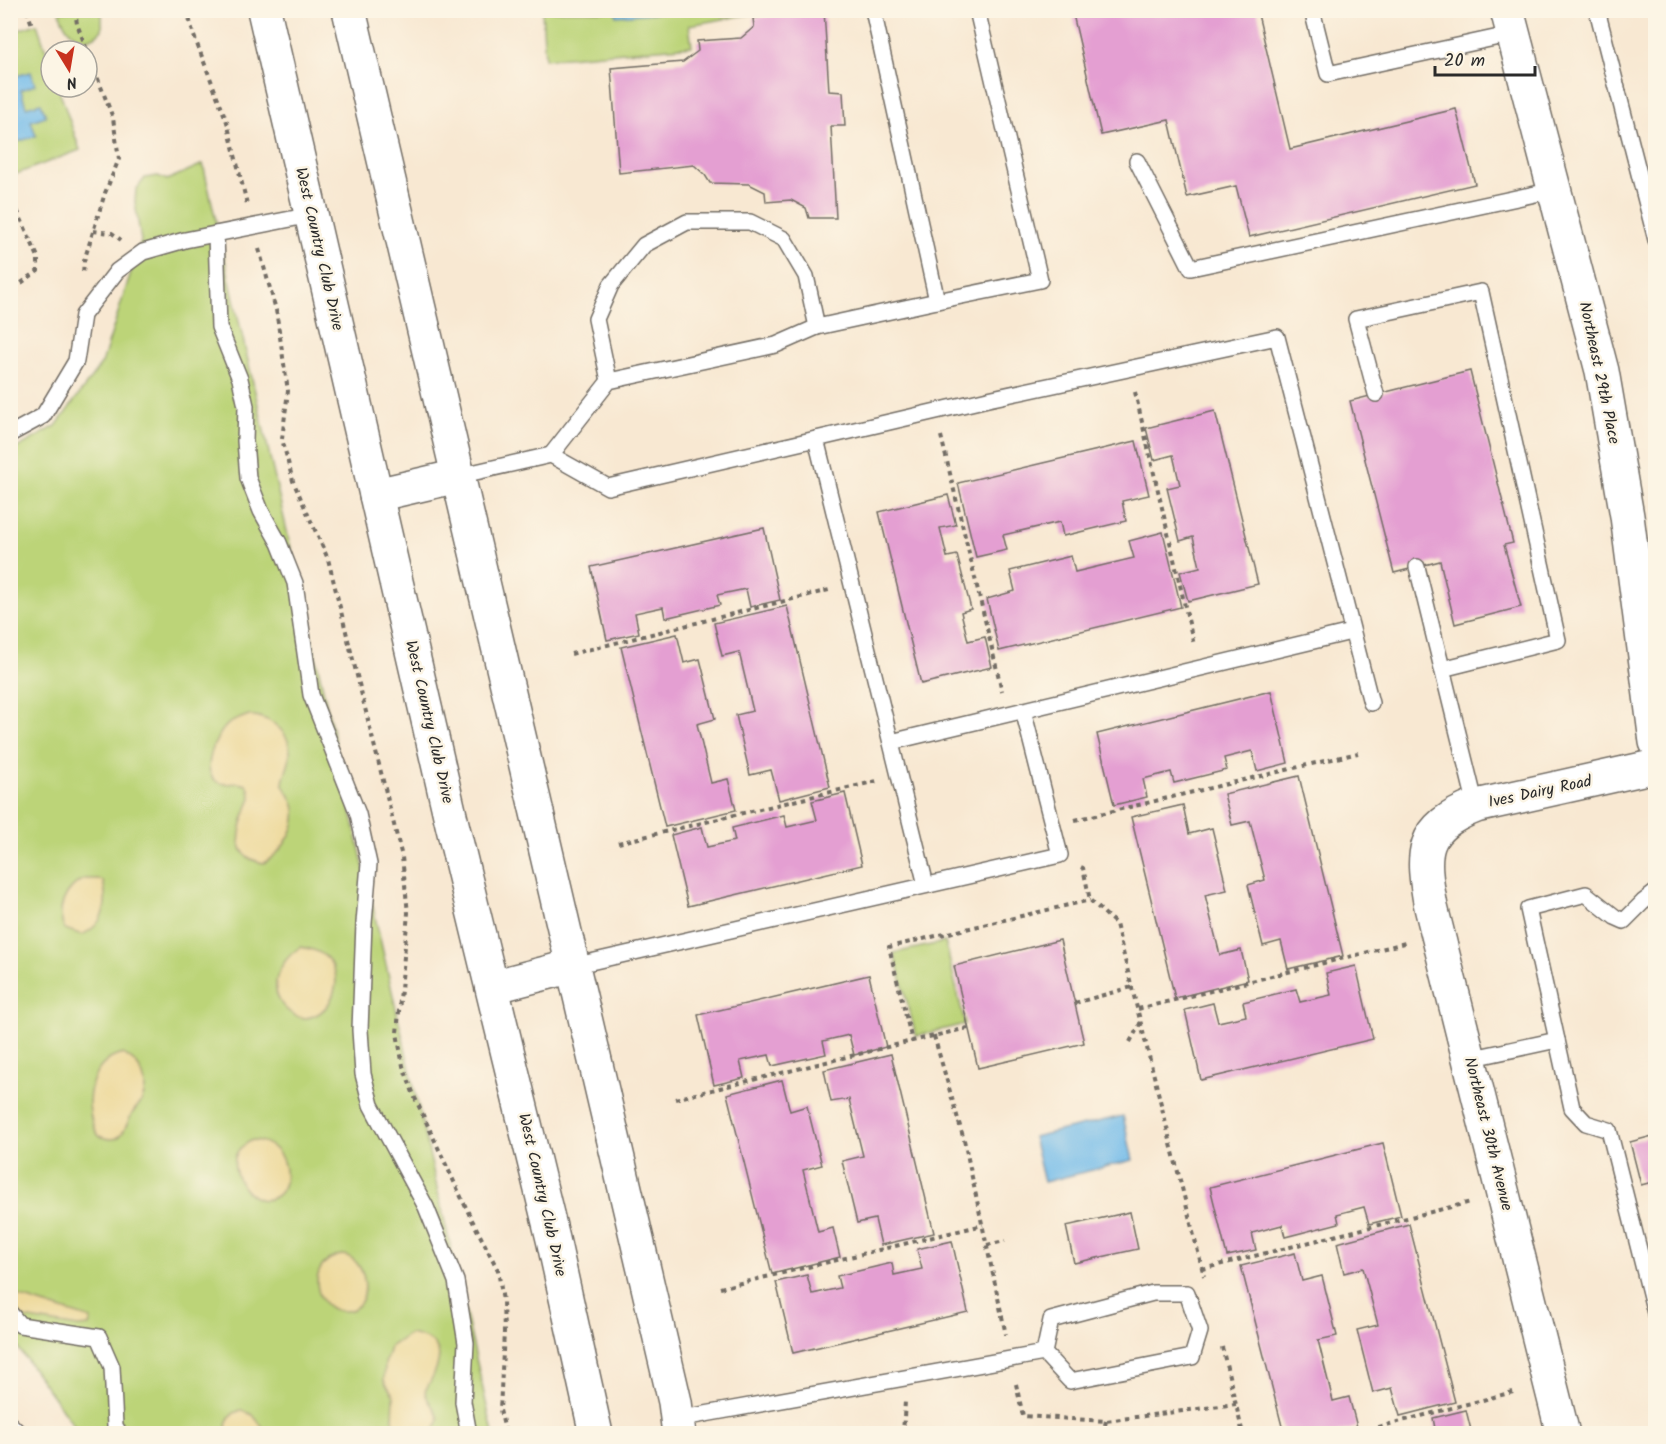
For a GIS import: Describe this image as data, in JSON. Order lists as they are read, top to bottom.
{
  "streets": {
    "street": [
      "West Country Club Drive",
      "Northeast 29th Place",
      "Ives Dairy Road",
      "Northeast 30th Avenue"
    ]
  },
  "crossings": [
    ["Ives Dairy Road", "Northeast 30th Avenue"]
  ],
  "scale_bar": "20 m",
  "north": "bottom"
}
